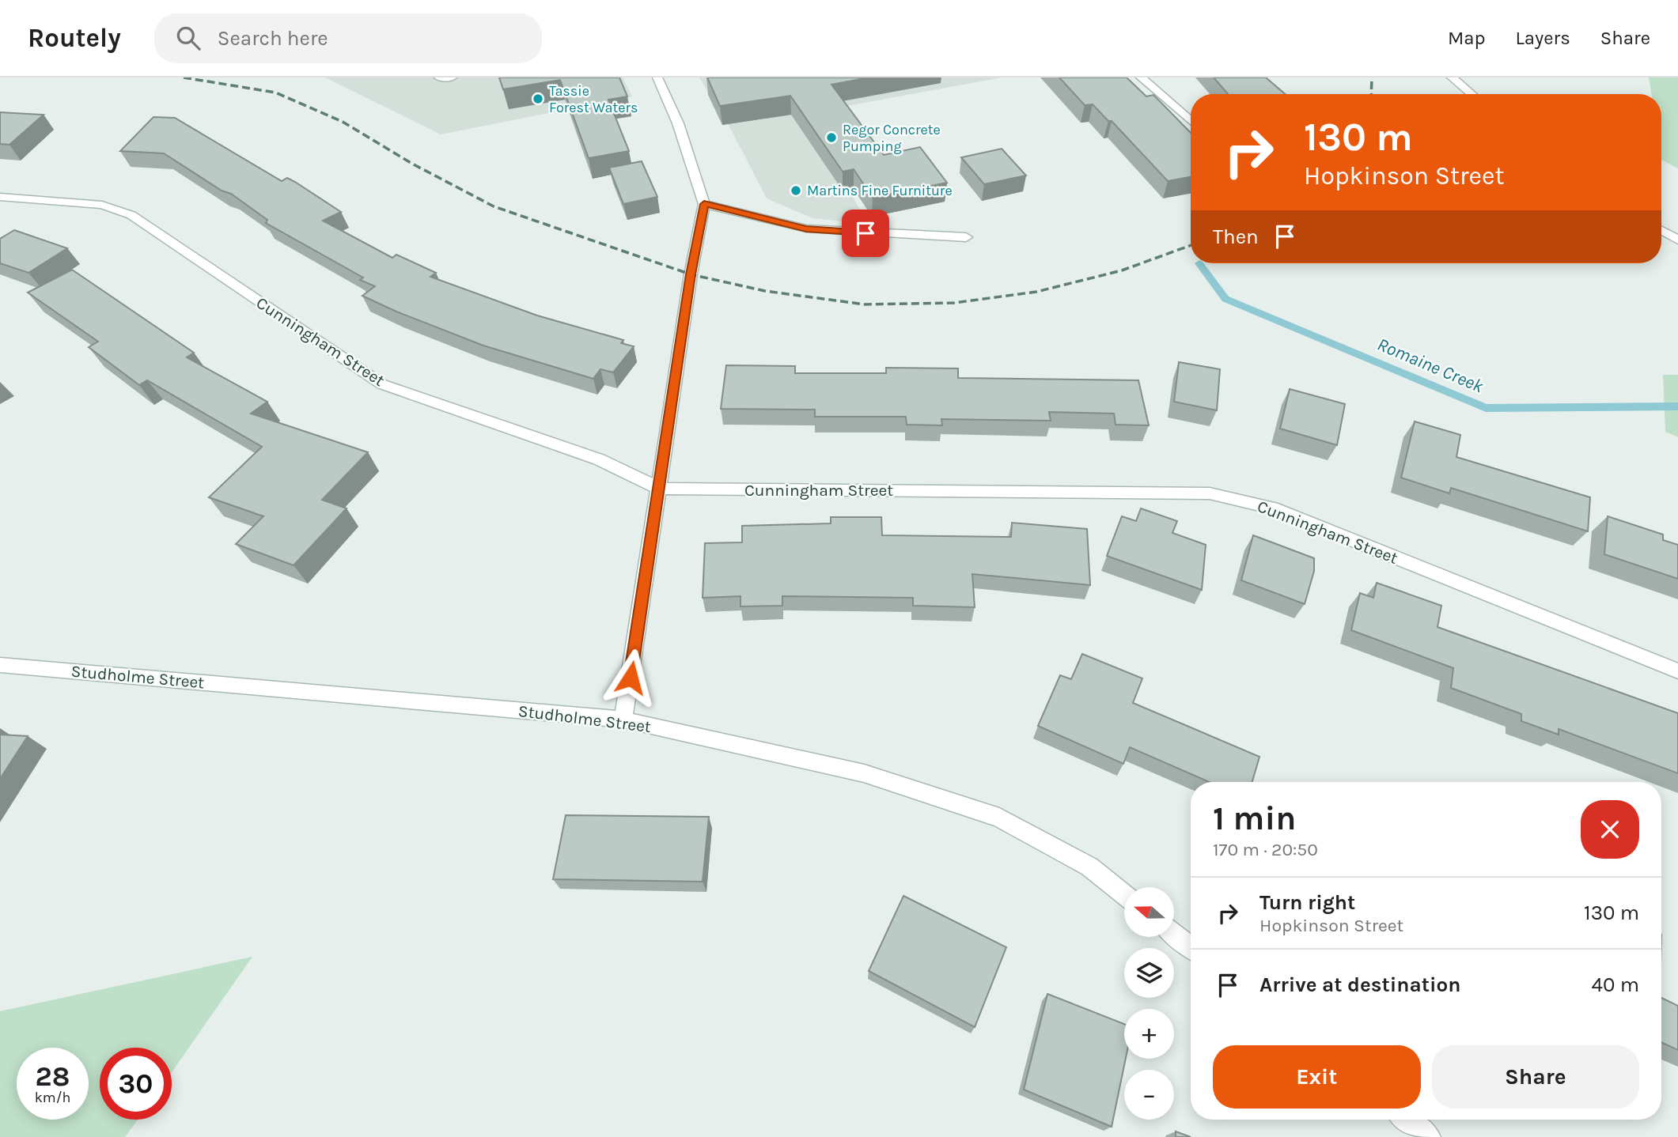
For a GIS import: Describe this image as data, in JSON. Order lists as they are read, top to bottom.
{
  "streets": {
    "street": ["Cunningham Street", "Studholme Street"]
  },
  "water": ["Romaine Creek"],
  "places": ["Tassie Forest Waters", "Regor Concrete Pumping", "Martins Fine Furniture"],
  "north": "left",
  "page": {
    "header": "Routely",
    "search": "Search here",
    "nav": ["Map", "Layers", "Share"],
    "turn": ["130 m", "Hopkinson Street"],
    "then": "Then",
    "heading": ["1 min", "170 m · 20:50"],
    "list": [
      {
        "name": "Turn right",
        "note": "Hopkinson Street",
        "value": "130 m"
      },
      {
        "name": "Arrive at destination",
        "value": "40 m"
      }
    ],
    "map_buttons": ["+", "−"],
    "buttons": ["Exit", "Share"],
    "speed": "28 km/h",
    "limit": "30"
  }
}
